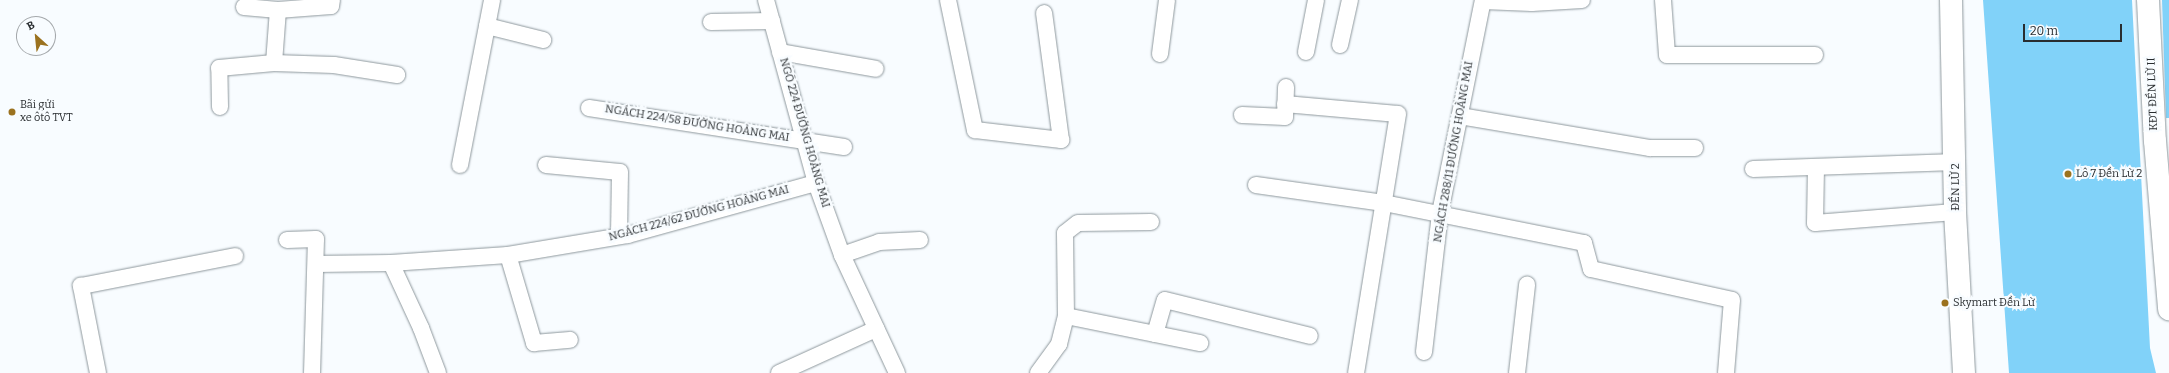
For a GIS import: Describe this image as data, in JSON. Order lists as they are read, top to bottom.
{
  "streets": {
    "street": ["KĐT ĐỀN LỪ II", "ĐỀN LỪ 2"],
    "lane": [
      "NGÁCH 224/58 ĐƯỜNG HOÀNG MAI",
      "NGÕ 224 ĐƯỜNG HOÀNG MAI",
      "NGÁCH 288/11 ĐƯỜNG HOÀNG MAI",
      "NGÁCH 224/62 ĐƯỜNG HOÀNG MAI"
    ]
  },
  "crossings": [
    ["NGÁCH 224/58 ĐƯỜNG HOÀNG MAI", "NGÕ 224 ĐƯỜNG HOÀNG MAI"],
    ["NGÕ 224 ĐƯỜNG HOÀNG MAI", "NGÁCH 224/62 ĐƯỜNG HOÀNG MAI"]
  ],
  "places": ["Bãi gửi xe ôtô TVT", "Lô 7 Đền Lừ 2", "Skymart Đền Lừ"],
  "scale_bar": "20 m",
  "north": "top left"
}
